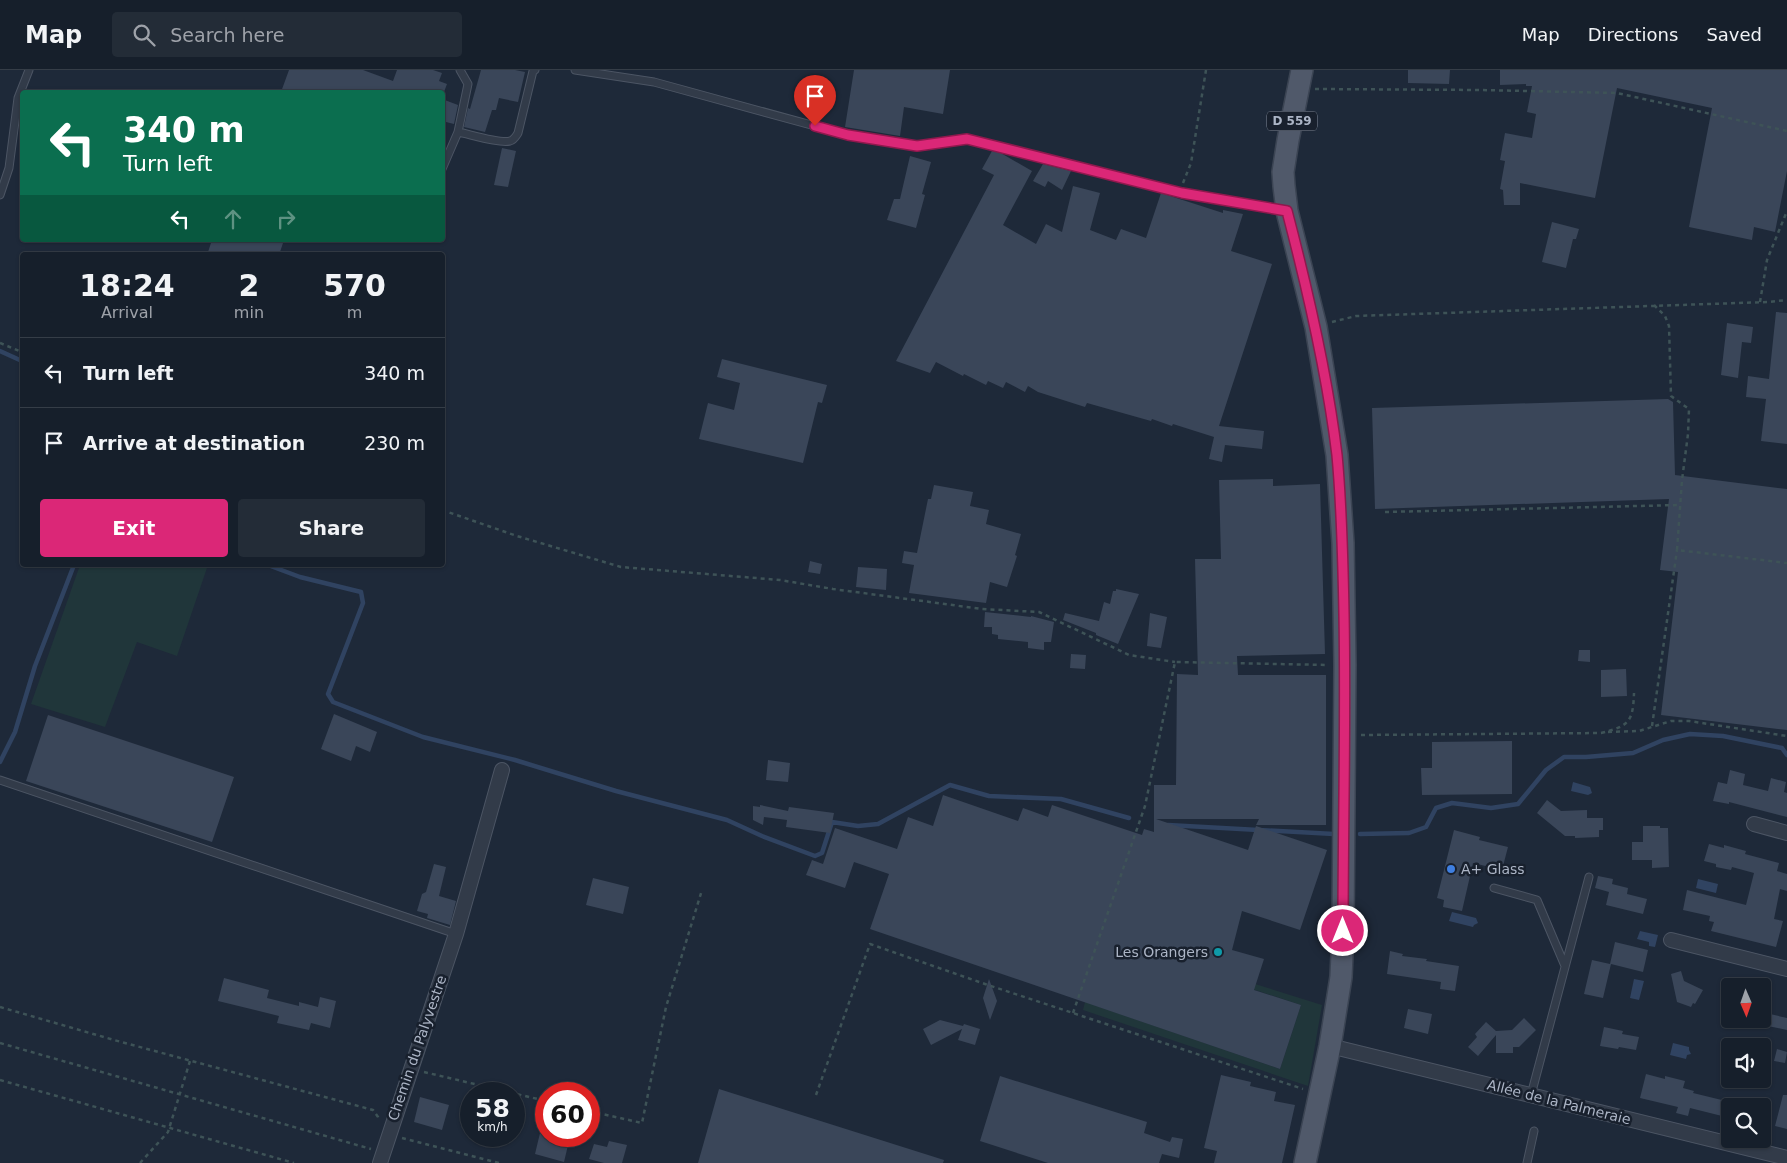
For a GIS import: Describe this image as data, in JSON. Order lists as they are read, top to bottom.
{
  "streets": {
    "main road": ["D 559"],
    "street": ["Chemin du Palyvestre", "Allée de la Palmeraie"]
  },
  "crossings": [
    ["D 559", "Allée de la Palmeraie"]
  ],
  "places": ["A+ Glass", "Les Orangers"],
  "north": "bottom",
  "page": {
    "header": "Map",
    "search": "Search here",
    "nav": ["Map", "Directions", "Saved"],
    "turn": ["340 m", "Turn left"],
    "eta": [
      "18:24",
      "Arrival",
      "2",
      "min",
      "570",
      "m"
    ],
    "list": [
      {
        "name": "Turn left",
        "value": "340 m"
      },
      {
        "name": "Arrive at destination",
        "value": "230 m"
      }
    ],
    "buttons": ["Exit", "Share"],
    "speed": "58 km/h",
    "limit": "60"
  }
}
